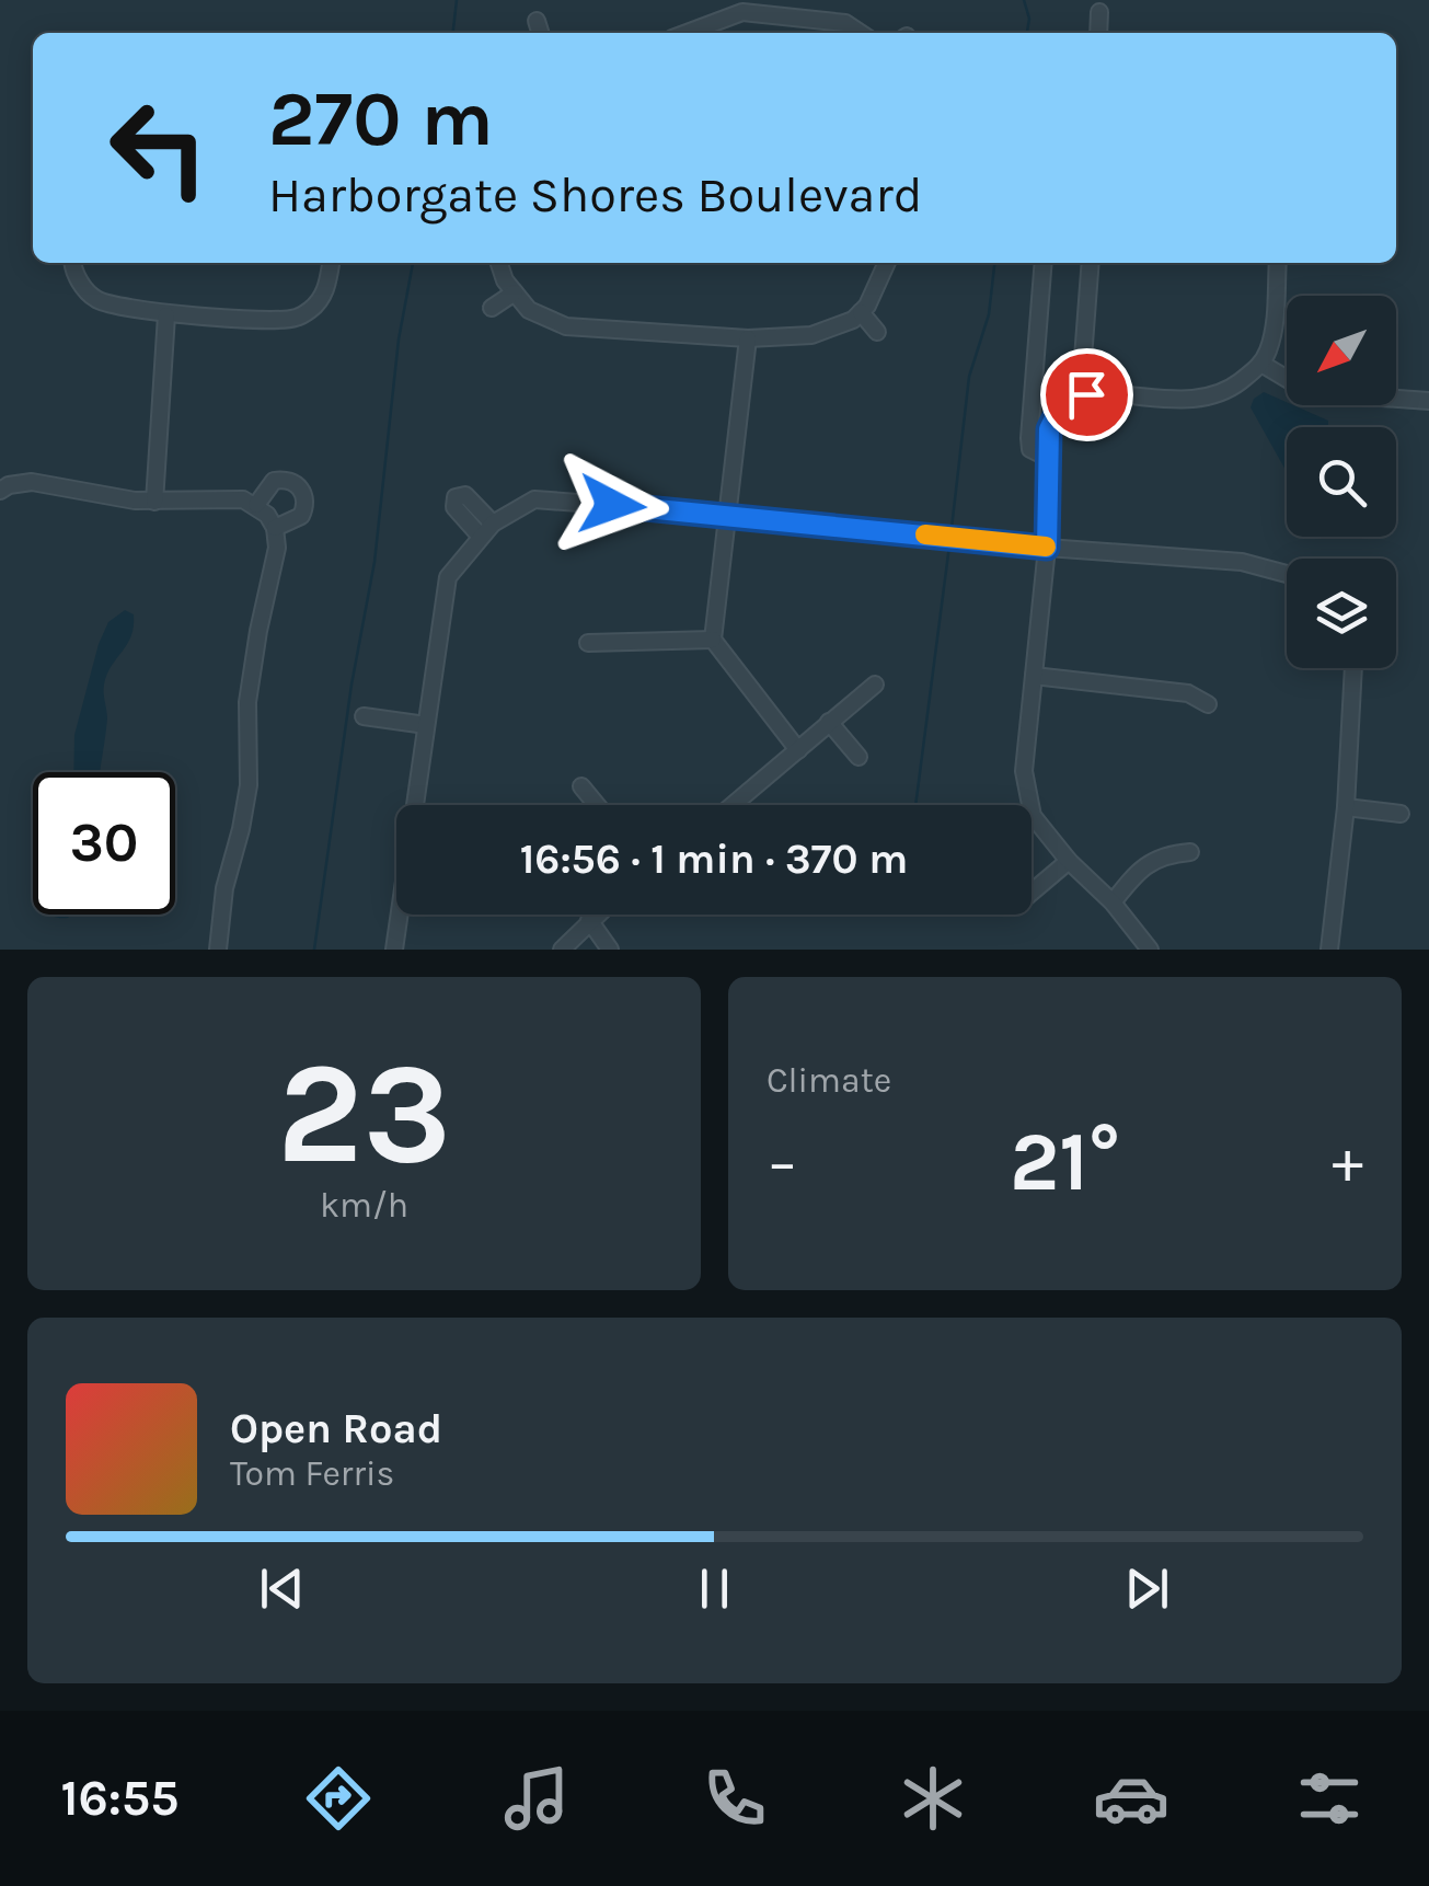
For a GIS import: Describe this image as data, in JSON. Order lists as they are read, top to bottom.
{
  "north": "bottom left",
  "page": {
    "turn": ["270 m", "Harborgate Shores Boulevard"],
    "limit": "30",
    "trip": "16:56 · 1 min · 370 m",
    "tile": [
      ["23", "km/h"],
      "Climate"
    ],
    "heat": ["−", "21°", "+"],
    "song": ["Open Road", "Tom Ferris"],
    "tabs": "16:55"
  }
}
